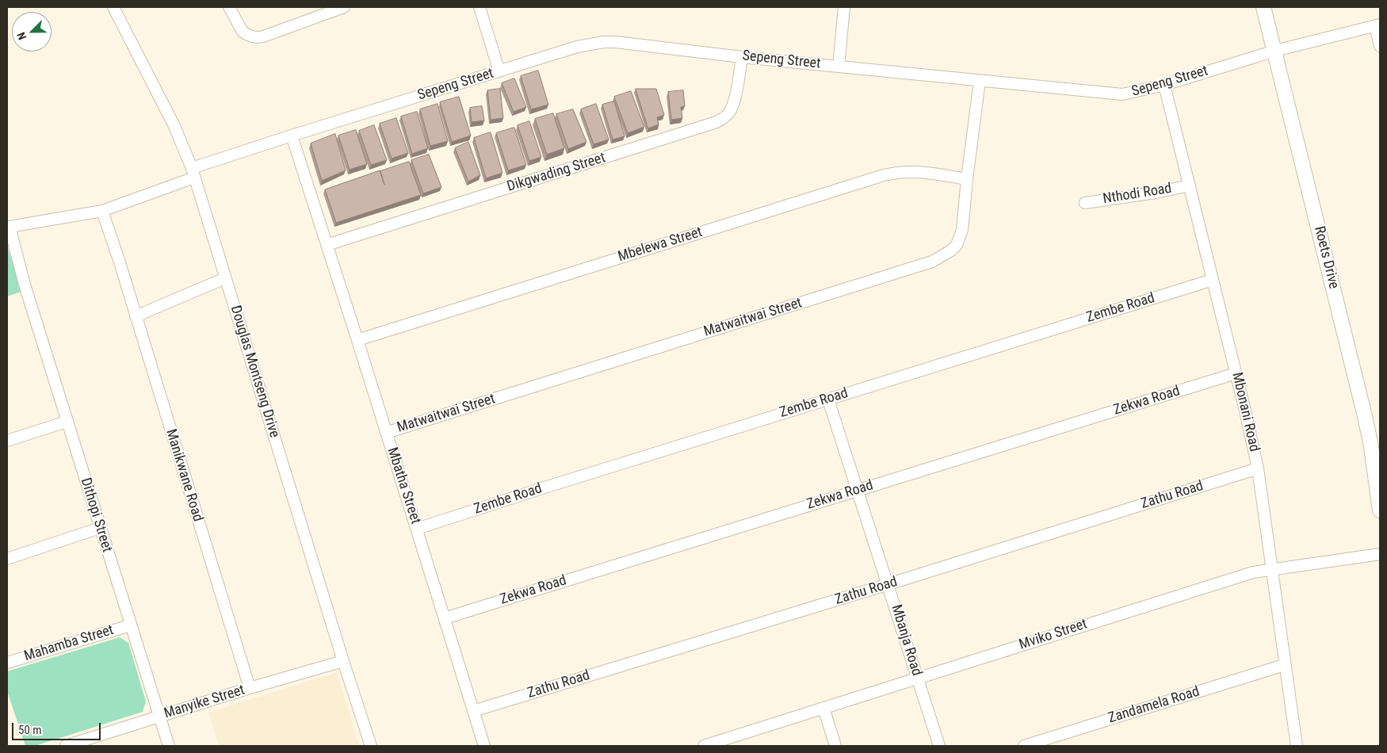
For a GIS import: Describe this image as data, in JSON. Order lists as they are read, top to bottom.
{
  "streets": {
    "street": [
      "Sepeng Street",
      "Dikgwading Street",
      "Nthodi Road",
      "Mbelewa Street",
      "Roets Drive",
      "Zembe Road",
      "Matwaitwai Street",
      "Douglas Montseng Drive",
      "Zekwa Road",
      "Mbonani Road",
      "Manikwane Road",
      "Mbatha Street",
      "Zathu Road",
      "Dithopi Street",
      "Mviko Street",
      "Mbanja Road",
      "Mahamba Street",
      "Manyike Street",
      "Zandamela Road"
    ]
  },
  "crossings": [
    ["Sepeng Street", "Dikgwading Street"],
    ["Sepeng Street", "Roets Drive"],
    ["Sepeng Street", "Matwaitwai Street"],
    ["Sepeng Street", "Douglas Montseng Drive"],
    ["Sepeng Street", "Mbonani Road"],
    ["Sepeng Street", "Manikwane Road"],
    ["Sepeng Street", "Mbatha Street"],
    ["Sepeng Street", "Dithopi Street"],
    ["Dikgwading Street", "Mbatha Street"],
    ["Nthodi Road", "Mbonani Road"],
    ["Mbelewa Street", "Matwaitwai Street"],
    ["Mbelewa Street", "Mbatha Street"],
    ["Zembe Road", "Mbonani Road"],
    ["Zembe Road", "Mbatha Street"],
    ["Zembe Road", "Mbanja Road"],
    ["Matwaitwai Street", "Mbatha Street"],
    ["Douglas Montseng Drive", "Manyike Street"],
    ["Zekwa Road", "Mbonani Road"],
    ["Zekwa Road", "Mbatha Street"],
    ["Zekwa Road", "Mbanja Road"],
    ["Mbonani Road", "Zathu Road"],
    ["Mbonani Road", "Mviko Street"],
    ["Mbonani Road", "Zandamela Road"],
    ["Manikwane Road", "Dithopi Street"],
    ["Manikwane Road", "Manyike Street"],
    ["Mbatha Street", "Zathu Road"],
    ["Zathu Road", "Mbanja Road"],
    ["Dithopi Street", "Mahamba Street"],
    ["Dithopi Street", "Manyike Street"],
    ["Mviko Street", "Mbanja Road"]
  ],
  "scale_bar": "50 m",
  "north": "bottom left"
}
